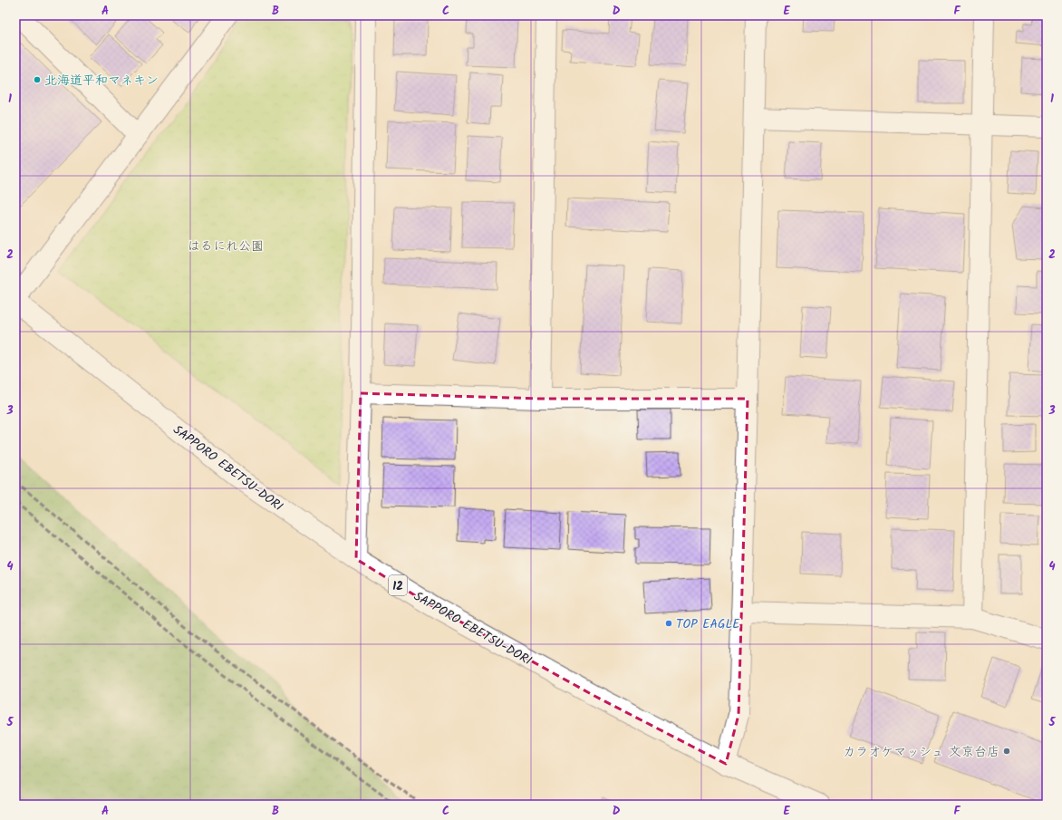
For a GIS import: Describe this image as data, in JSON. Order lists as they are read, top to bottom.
{
  "streets": {
    "main road": ["SAPPORO EBETSU-DORI", "12"]
  },
  "parks": ["はるにれ公園"],
  "places": ["北海道平和マネキン", "TOP EAGLE", "カラオケマッシュ 文京台店"],
  "grid": {
    "columns": [
      "A",
      "B",
      "C",
      "D",
      "E",
      "F"
    ],
    "rows": [
      "1",
      "2",
      "3",
      "4",
      "5"
    ]
  }
}
